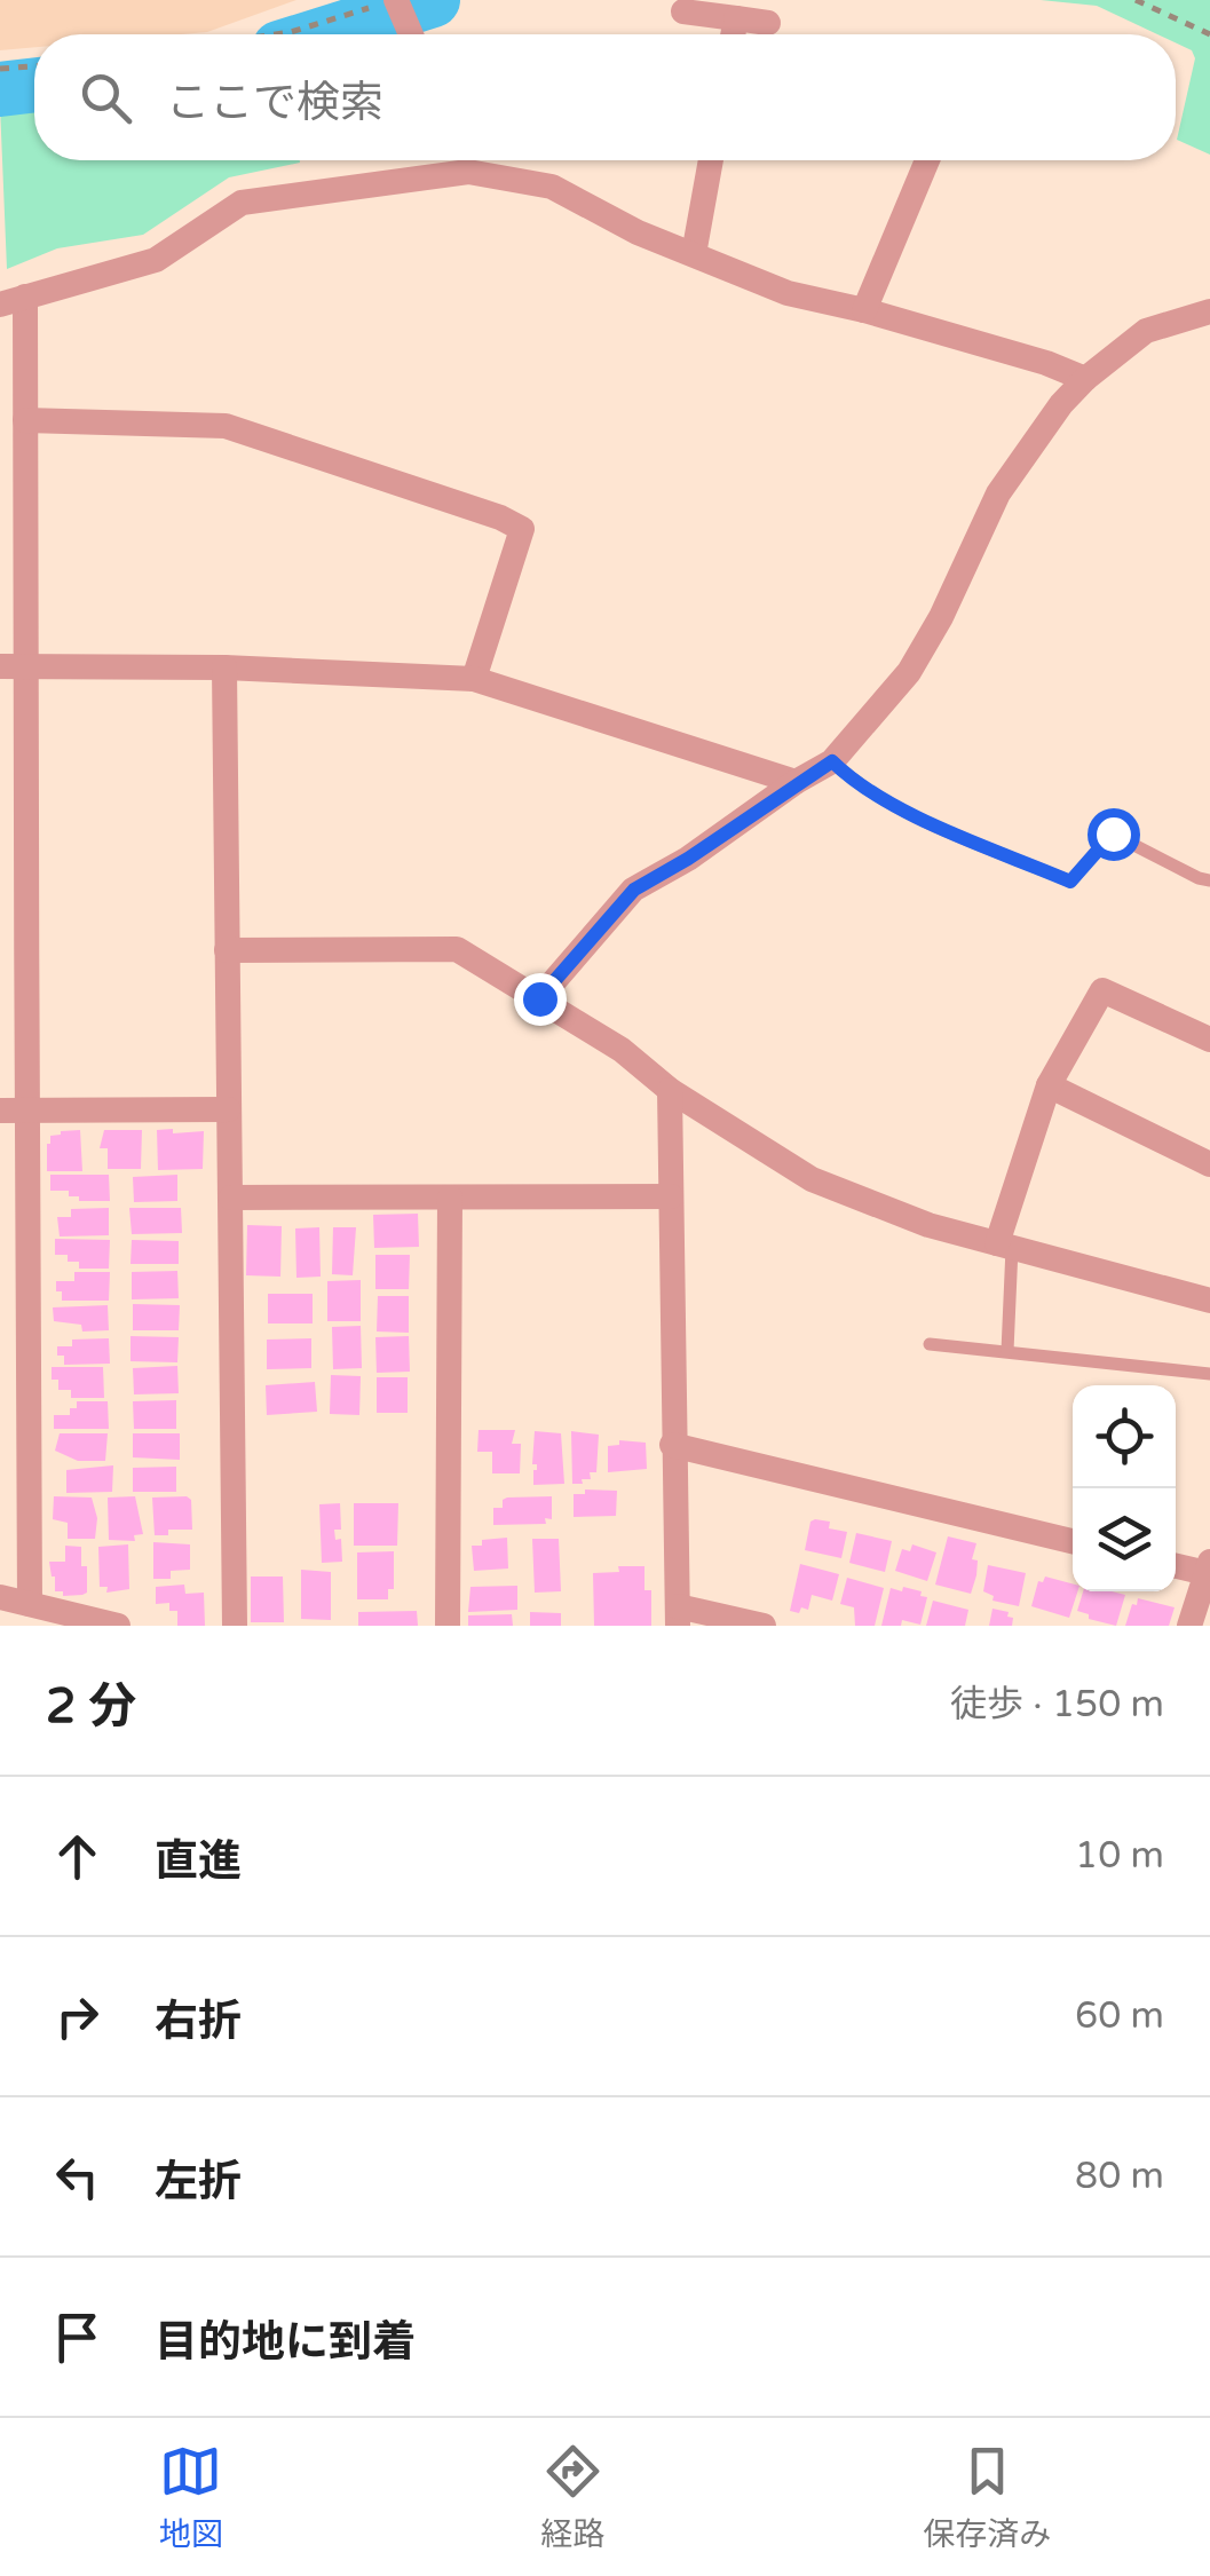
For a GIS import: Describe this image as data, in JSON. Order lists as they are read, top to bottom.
{
  "page": {
    "search": "ここで検索",
    "heading": ["2 分", "徒歩 · 150 m"],
    "list": [
      ["直進", "10 m"],
      ["右折", "60 m"],
      ["左折", "80 m"],
      "目的地に到着"
    ],
    "nav": ["地図", "経路", "保存済み"]
  }
}
